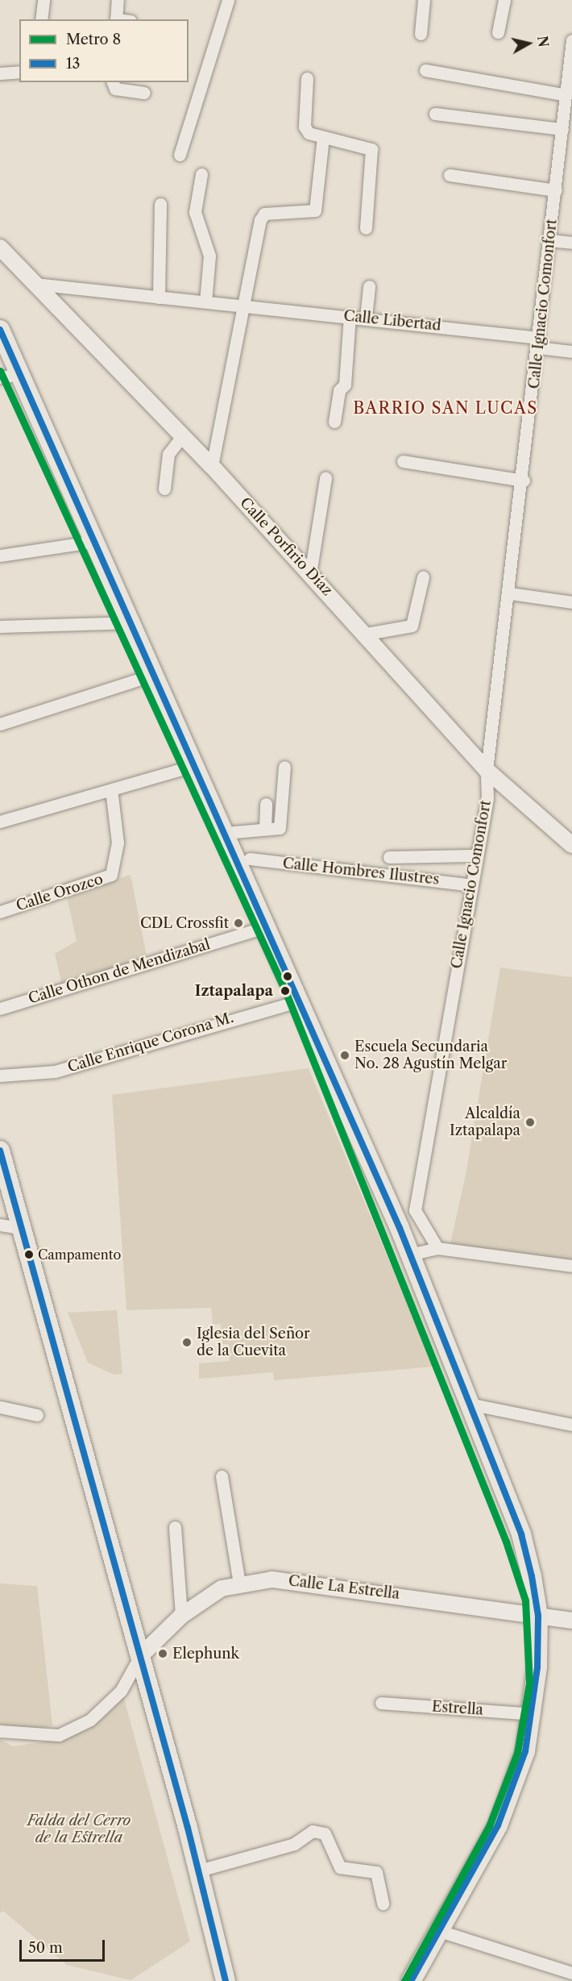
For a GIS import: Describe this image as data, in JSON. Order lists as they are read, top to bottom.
{
  "streets": {
    "street": [
      "Calle Ignacio Comonfort",
      "Calle Libertad",
      "Calle Porfirio Díaz",
      "Calle Hombres Ilustres",
      "Calle Orozco",
      "Calle Othon de Mendizabal",
      "Calle Enrique Corona M.",
      "Calle La Estrella",
      "Estrella"
    ]
  },
  "crossings": [
    ["Calle Ignacio Comonfort", "Calle Libertad"],
    ["Calle Ignacio Comonfort", "Calle Porfirio Díaz"],
    ["Calle Ignacio Comonfort", "Calle Hombres Ilustres"],
    ["Calle Libertad", "Calle Porfirio Díaz"]
  ],
  "districts": ["BARRIO SAN LUCAS"],
  "parks": ["Falda del Cerro de la Estrella"],
  "places": [
    "CDL Crossfit",
    "Iztapalapa",
    "Escuela Secundaria No. 28 Agustín Melgar",
    "Alcaldía Iztapalapa",
    "Campamento",
    "Iglesia del Señor de la Cuevita",
    "Elephunk"
  ],
  "lines": ["transit line 13", "metro line 8"],
  "legend": ["Metro 8", "13"],
  "scale_bar": "50 m",
  "north": "right"
}
